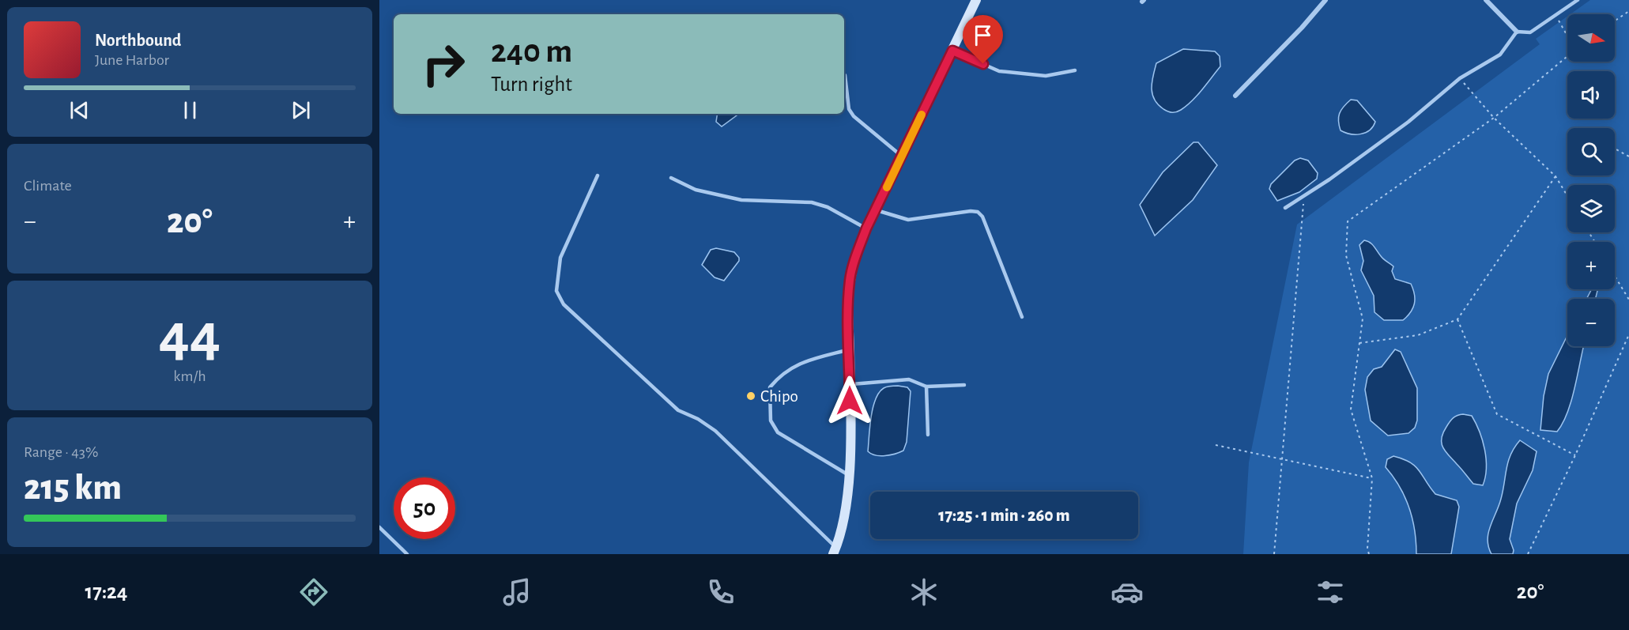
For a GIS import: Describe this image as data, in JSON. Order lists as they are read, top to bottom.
{
  "places": ["Chipo"],
  "north": "right",
  "page": {
    "map_buttons": ["+", "−"],
    "turn": ["240 m", "Turn right"],
    "song": ["Northbound", "June Harbor"],
    "tile": [
      "Climate",
      ["44", "km/h"],
      ["Range · 43%", "215 km"]
    ],
    "heat": ["−", "20°", "+"],
    "limit": "50",
    "trip": "17:25 · 1 min · 260 m",
    "tabs": ["17:24", "20°"]
  }
}
